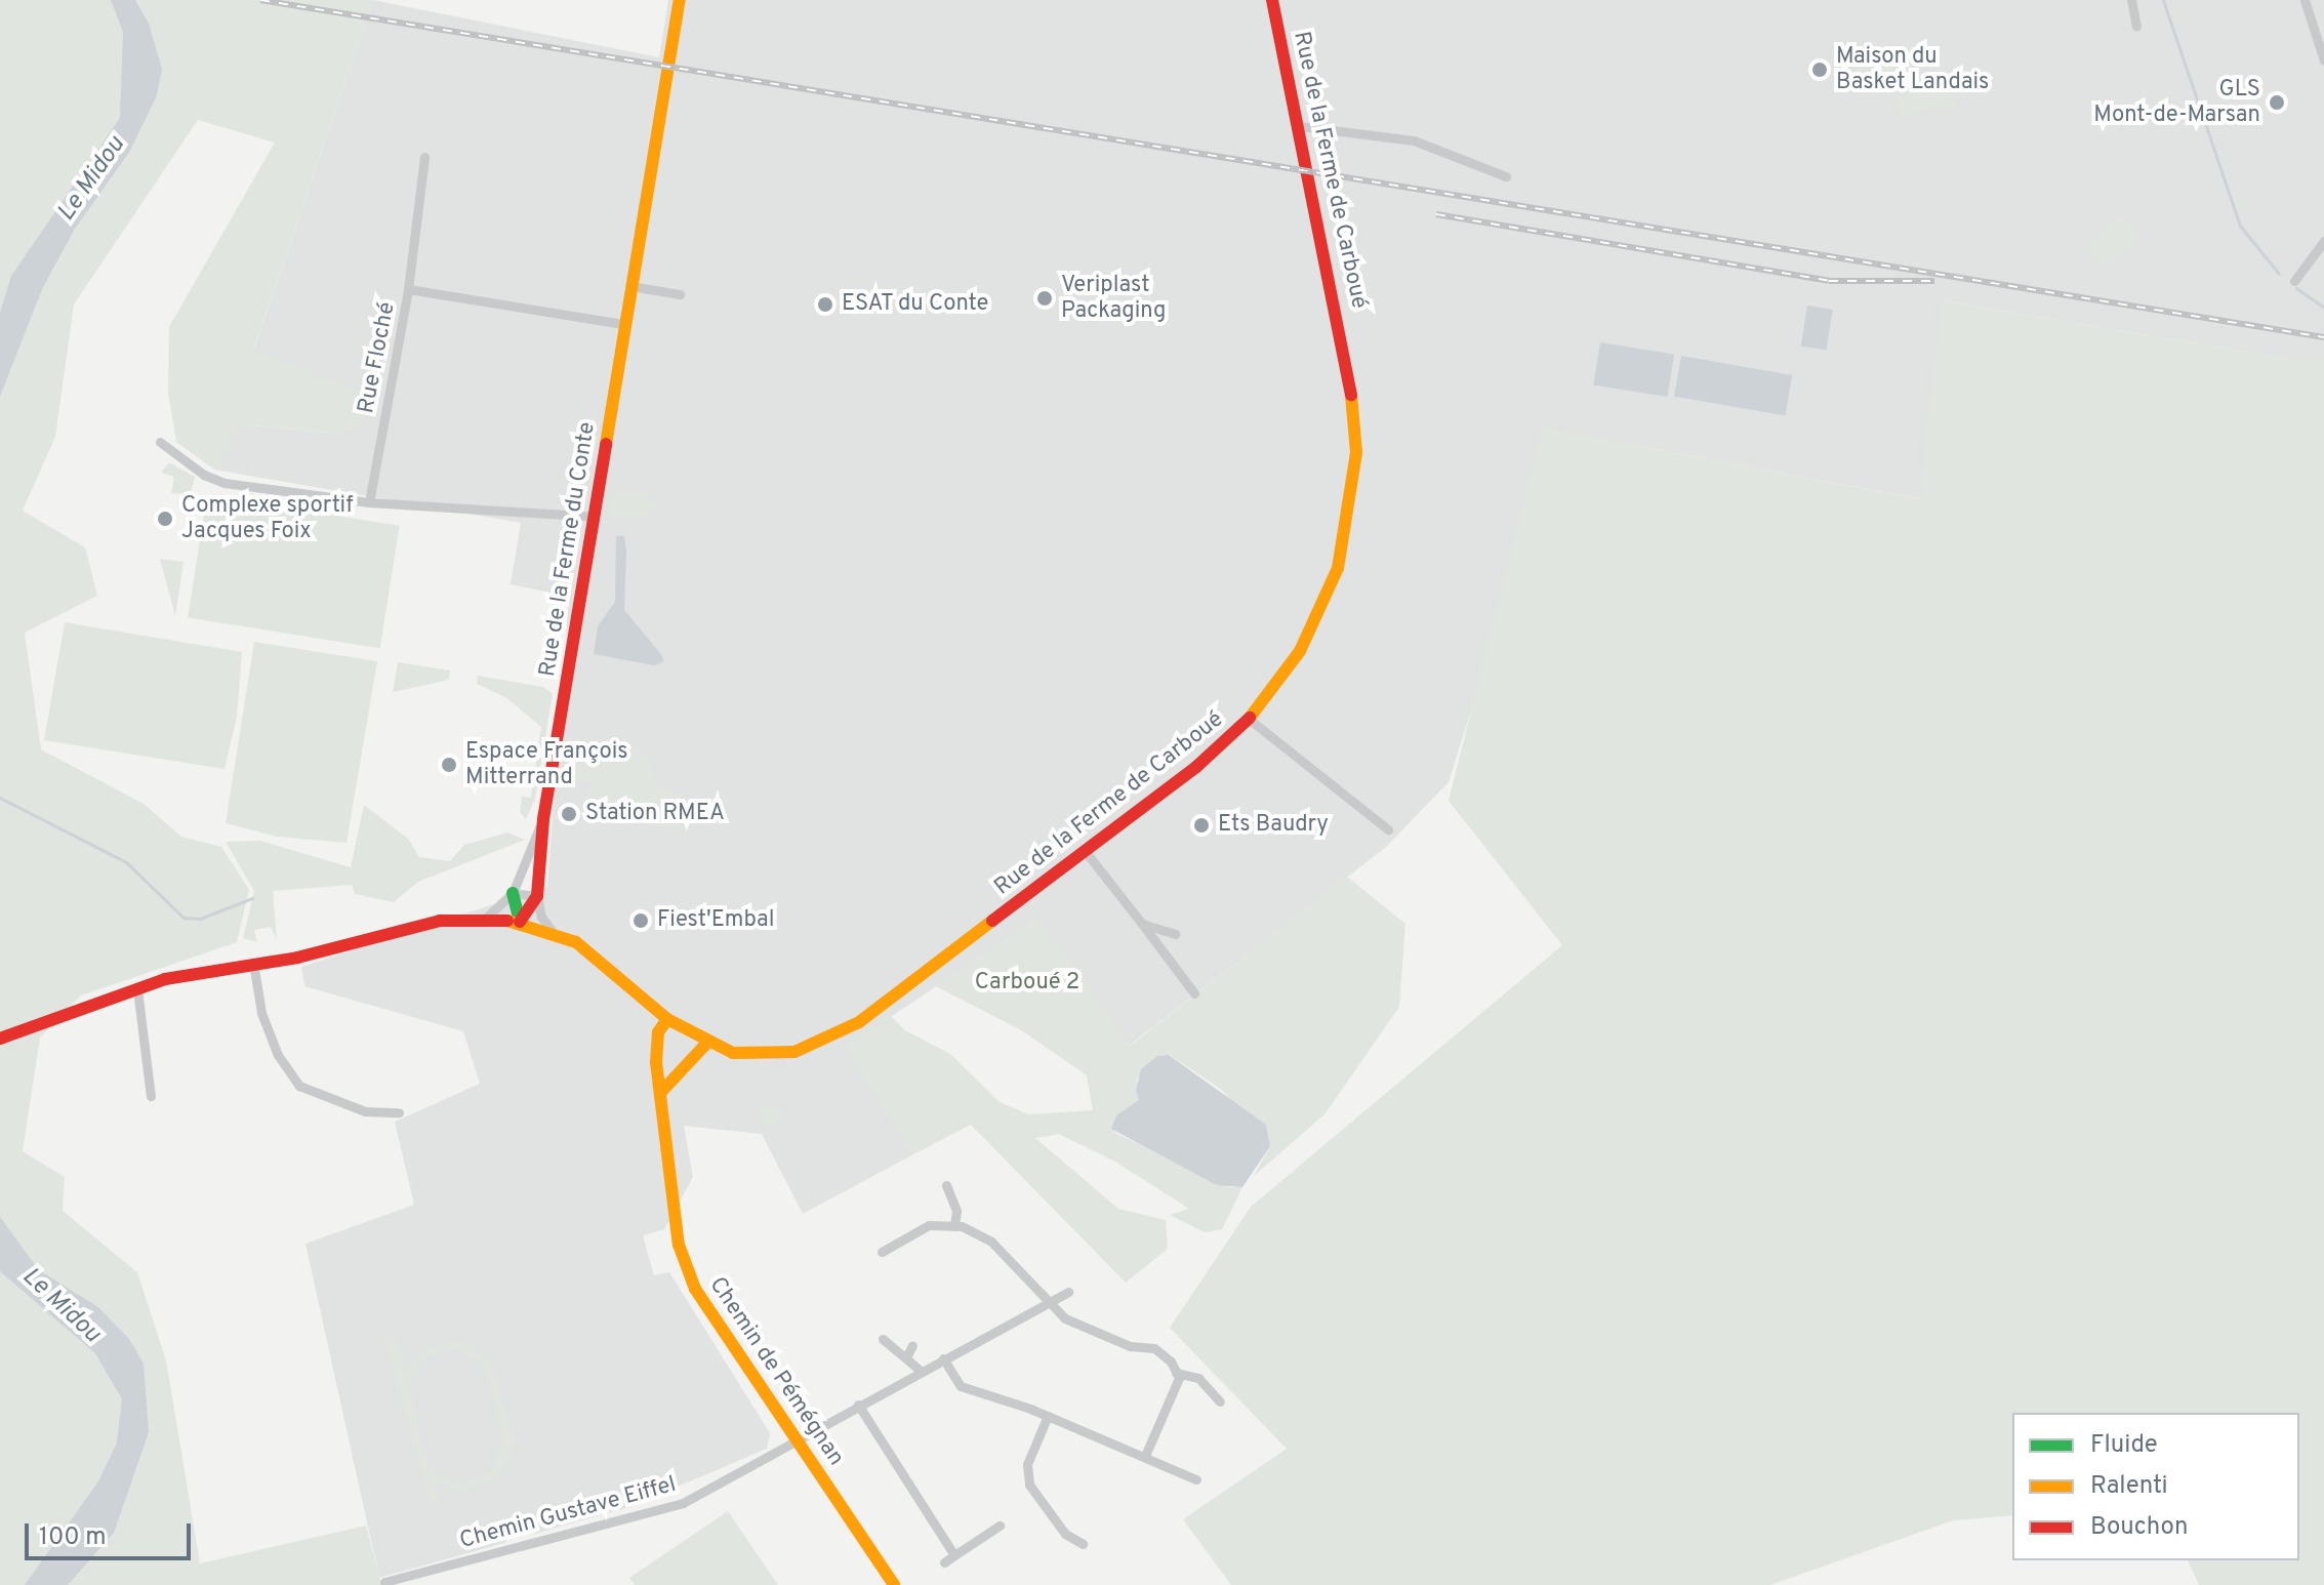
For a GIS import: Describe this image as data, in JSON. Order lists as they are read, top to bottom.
{
  "streets": {
    "street": [
      "Rue de la Ferme de Carboué",
      "Rue Floché",
      "Rue de la Ferme du Conte",
      "Chemin de Pémégnan",
      "Chemin Gustave Eiffel"
    ]
  },
  "crossings": [
    ["Rue de la Ferme de Carboué", "Rue de la Ferme du Conte"],
    ["Rue de la Ferme de Carboué", "Chemin de Pémégnan"],
    ["Rue Floché", "Rue de la Ferme du Conte"],
    ["Chemin de Pémégnan", "Chemin Gustave Eiffel"]
  ],
  "water": ["Le Midou"],
  "parks": ["Carboué 2"],
  "places": [
    "Maison du Basket Landais",
    "GLS Mont-de-Marsan",
    "Veriplast Packaging",
    "ESAT du Conte",
    "Complexe sportif Jacques Foix",
    "Espace François Mitterrand",
    "Station RMEA",
    "Ets Baudry",
    "Fiest'Embal"
  ],
  "legend": ["Fluide", "Ralenti", "Bouchon"],
  "scale_bar": "100 m"
}
